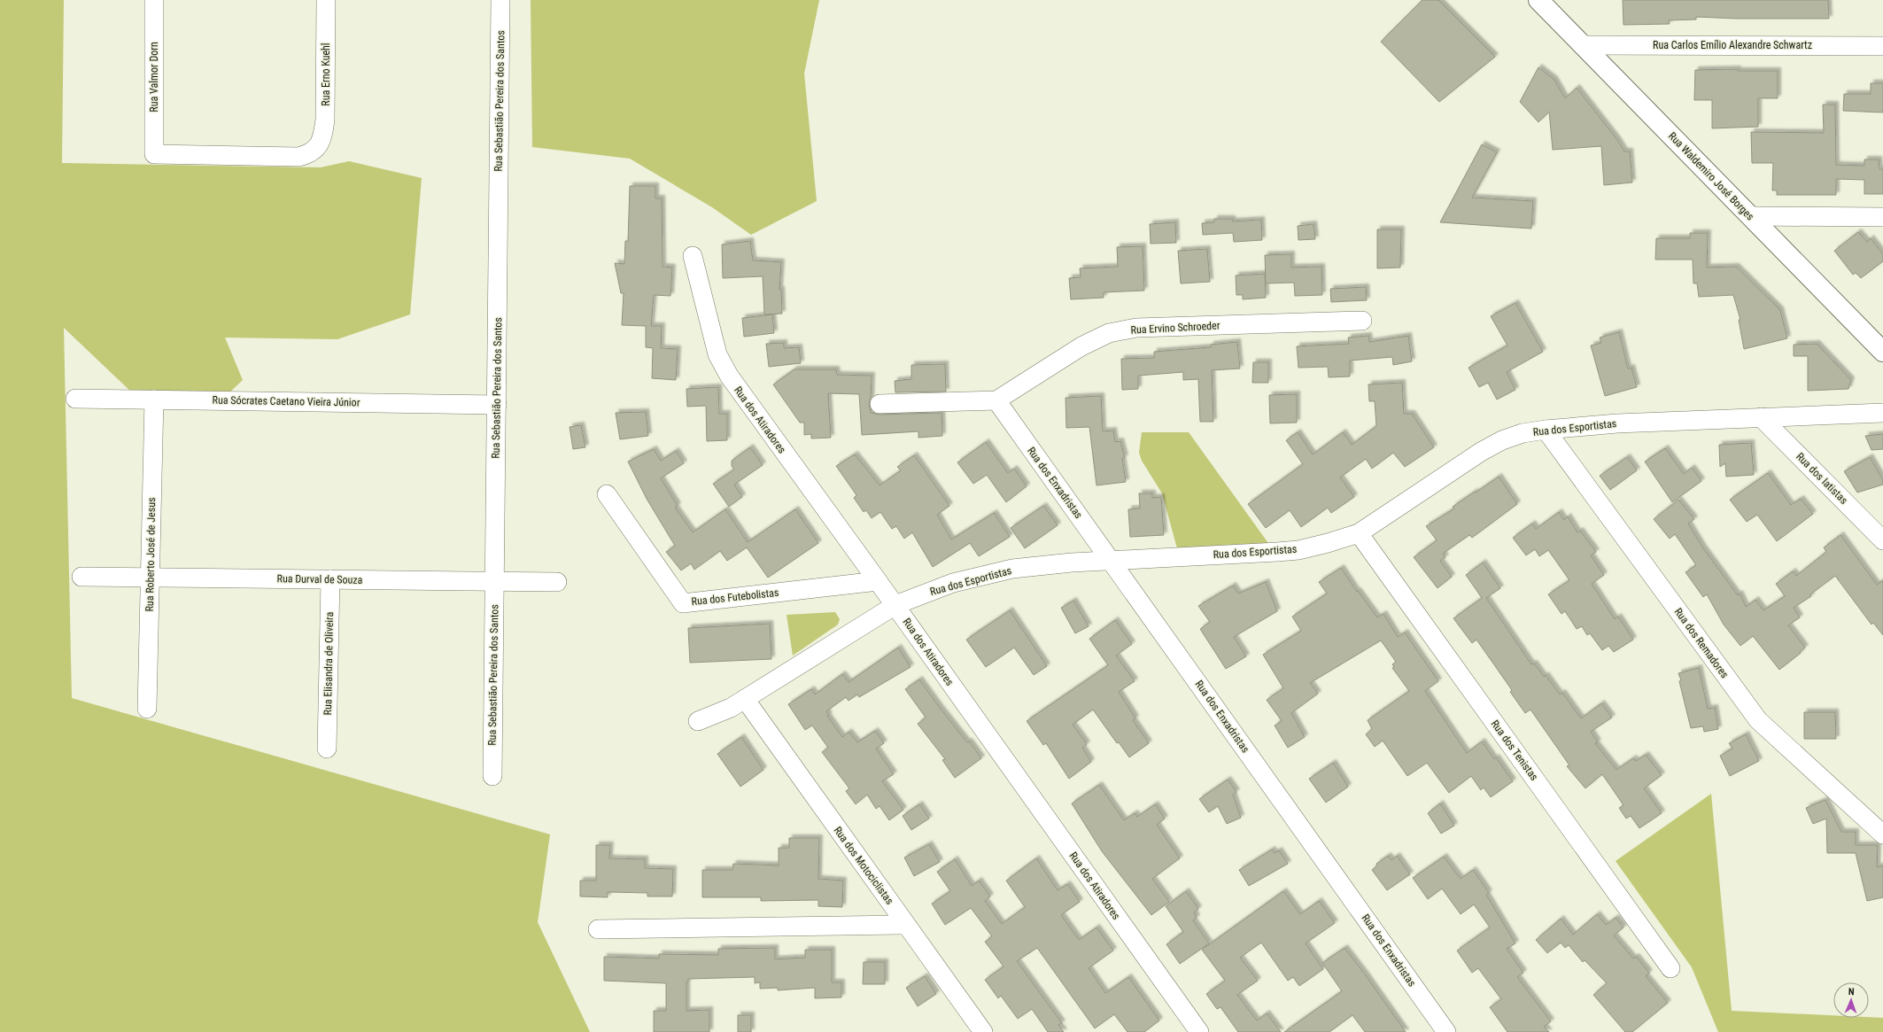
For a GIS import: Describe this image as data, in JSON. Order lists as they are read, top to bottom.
{
  "streets": {
    "main road": ["Rua Waldemiro José Borges"],
    "street": [
      "Rua Carlos Emílio Alexandre Schwartz",
      "Rua Erno Kuehl",
      "Rua Valmor Dorn",
      "Rua Sebastião Pereira dos Santos",
      "Rua Ervino Schroeder",
      "Rua Sócrates Caetano Vieira Júnior",
      "Rua dos Atiradores",
      "Rua dos Esportistas",
      "Rua dos Iatistas",
      "Rua dos Enxadristas",
      "Rua Roberto José de Jesus",
      "Rua Durval de Souza",
      "Rua dos Futebolistas",
      "Rua dos Remadores",
      "Rua Elisandra de Oliveira",
      "Rua dos Tenistas",
      "Rua dos Motociclistas"
    ]
  },
  "crossings": [
    ["Rua Carlos Emílio Alexandre Schwartz", "Rua Waldemiro José Borges"],
    ["Rua Erno Kuehl", "Rua Valmor Dorn"],
    ["Rua Sebastião Pereira dos Santos", "Rua Sócrates Caetano Vieira Júnior"],
    ["Rua Sebastião Pereira dos Santos", "Rua Durval de Souza"],
    ["Rua Ervino Schroeder", "Rua dos Enxadristas"],
    ["Rua Sócrates Caetano Vieira Júnior", "Rua Roberto José de Jesus"],
    ["Rua dos Atiradores", "Rua dos Esportistas"],
    ["Rua dos Atiradores", "Rua dos Futebolistas"],
    ["Rua dos Esportistas", "Rua dos Iatistas"],
    ["Rua dos Esportistas", "Rua dos Enxadristas"],
    ["Rua dos Esportistas", "Rua dos Remadores"],
    ["Rua dos Esportistas", "Rua dos Tenistas"],
    ["Rua dos Esportistas", "Rua dos Motociclistas"],
    ["Rua Roberto José de Jesus", "Rua Durval de Souza"],
    ["Rua Durval de Souza", "Rua Elisandra de Oliveira"]
  ],
  "north": "top"
}
